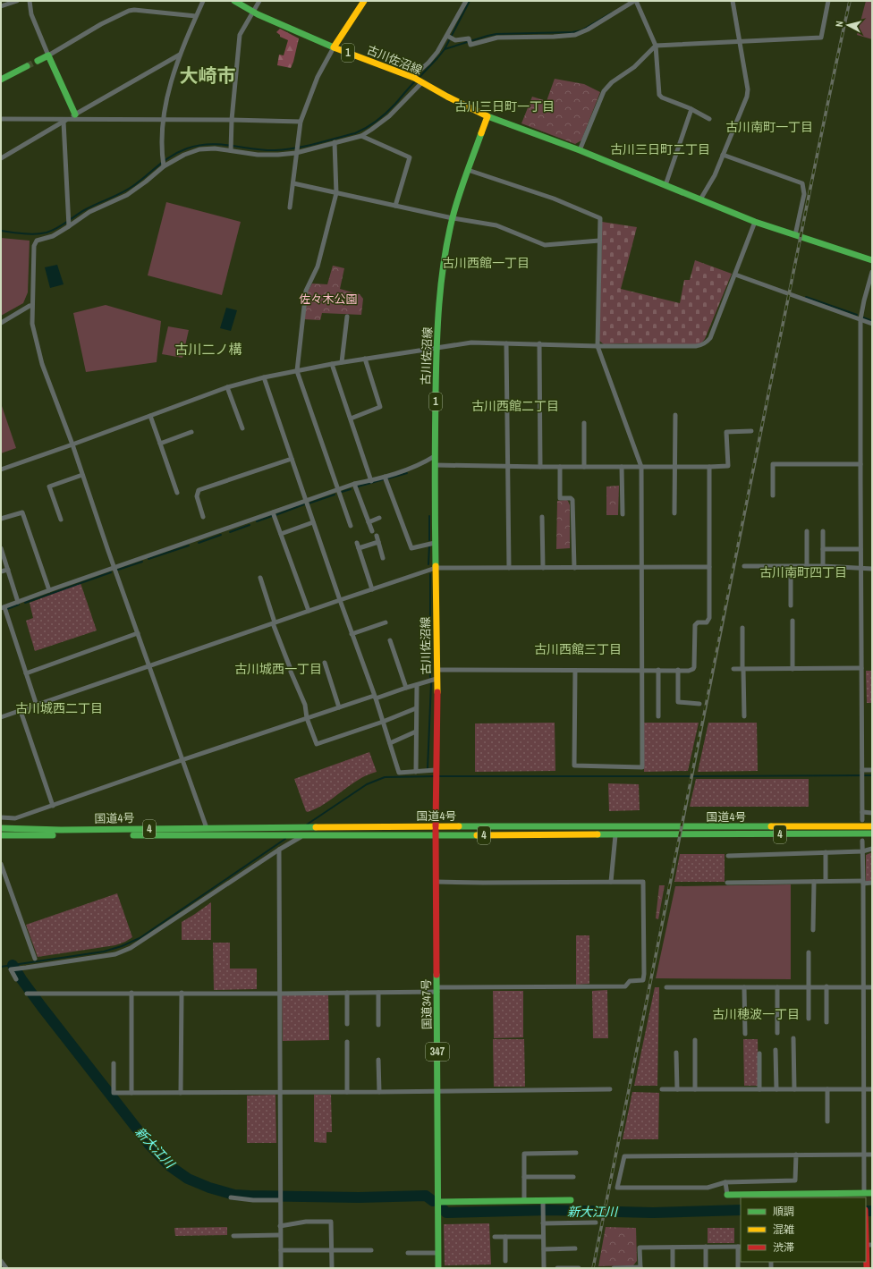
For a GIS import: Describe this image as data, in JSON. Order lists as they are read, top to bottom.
{
  "streets": {
    "main road": [
      "1",
      "古川佐沼線",
      "国道4号",
      "4",
      "国道347号",
      "347"
    ]
  },
  "crossings": [
    ["1", "古川佐沼線"],
    ["古川佐沼線", "国道4号"],
    ["古川佐沼線", "国道347号"],
    ["国道4号", "国道347号"]
  ],
  "districts": [
    "大崎市",
    "古川三日町一丁目",
    "古川南町一丁目",
    "古川三日町二丁目",
    "古川西館一丁目",
    "古川二ノ構",
    "古川西館二丁目",
    "古川南町四丁目",
    "古川西館三丁目",
    "古川城西一丁目",
    "古川城西二丁目",
    "古川穂波一丁目"
  ],
  "water": ["新大江川"],
  "parks": ["佐々木公園"],
  "legend": ["順調", "混雑", "渋滞"],
  "north": "left"
}
